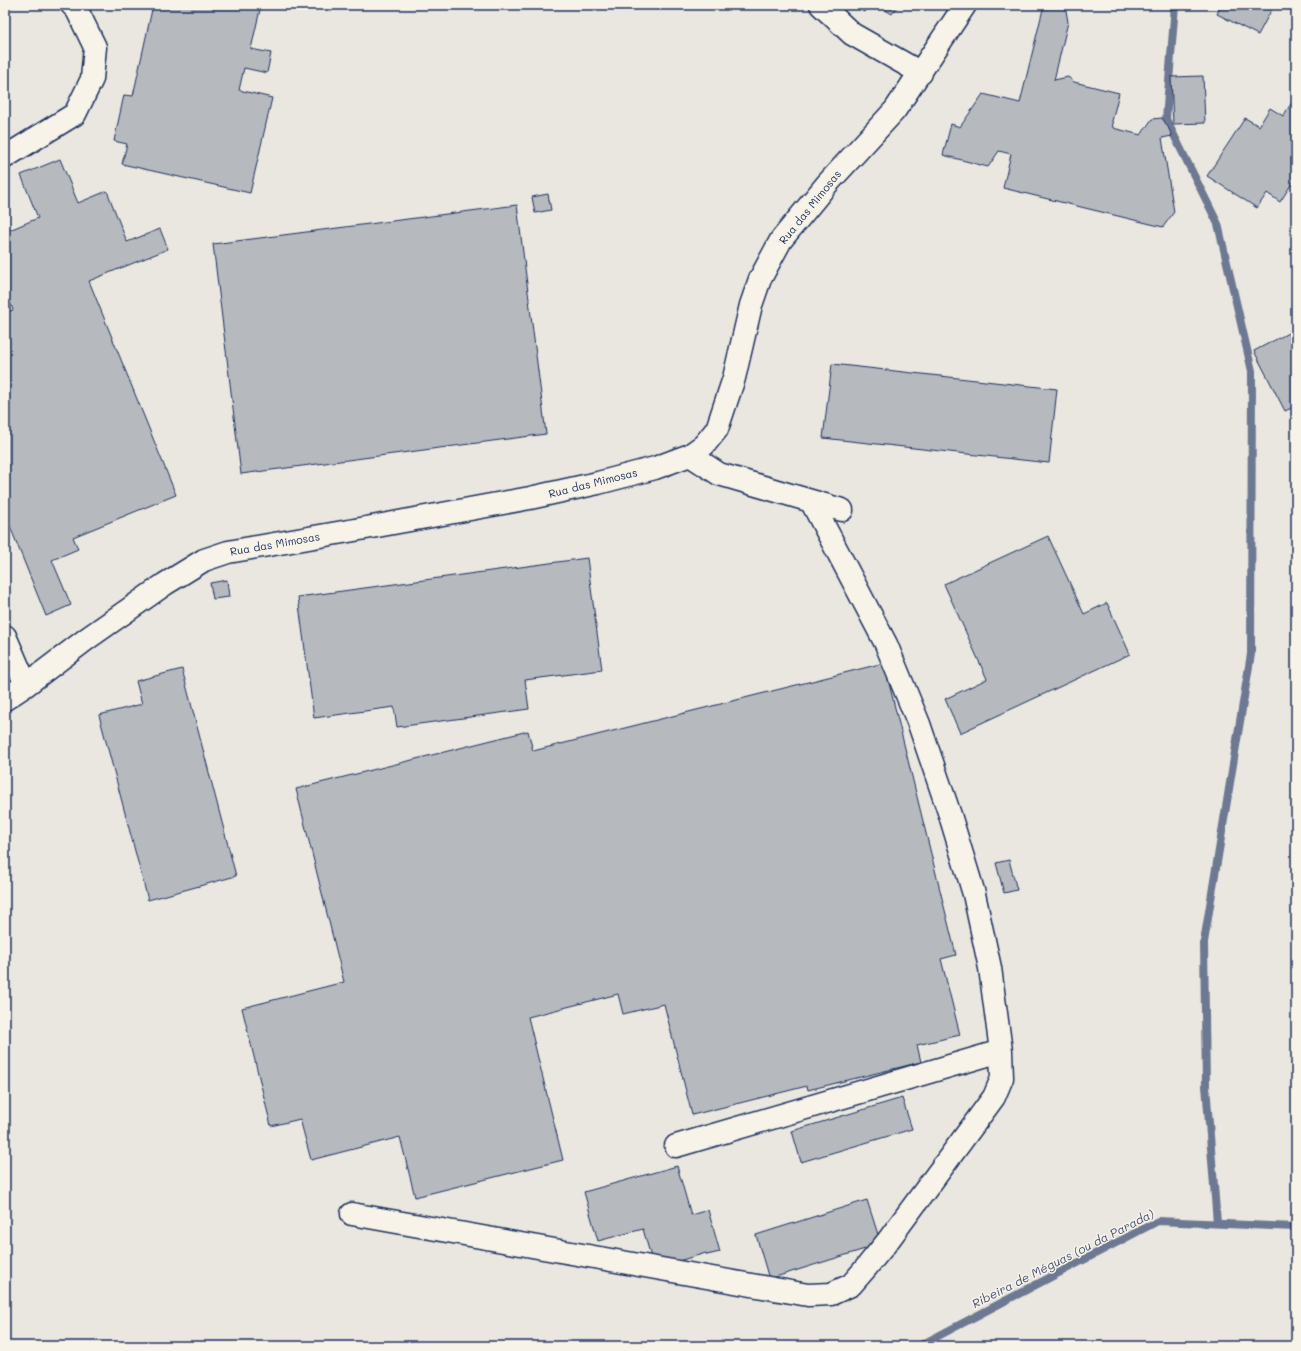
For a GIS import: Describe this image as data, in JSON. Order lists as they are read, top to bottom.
{
  "streets": {
    "street": ["Rua das Mimosas"]
  },
  "water": ["Ribeira de Méguas (ou da Parada)"]
}
